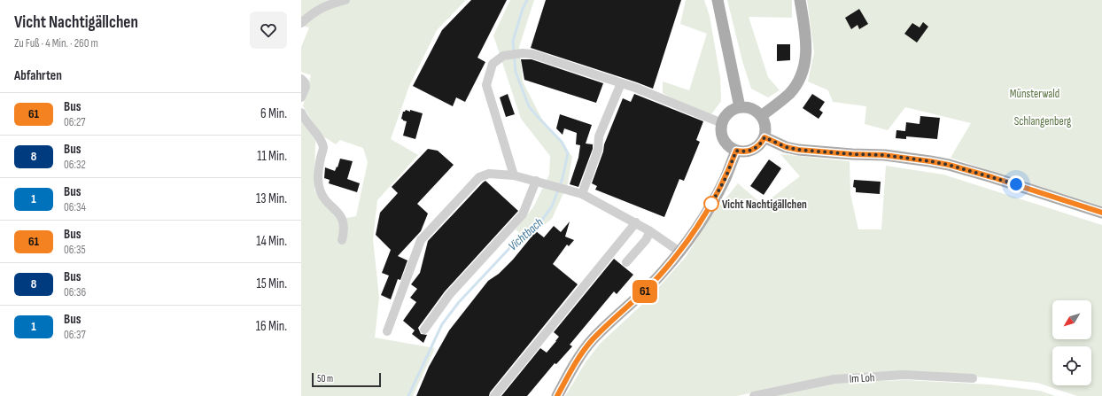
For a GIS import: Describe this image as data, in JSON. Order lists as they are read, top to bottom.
{
  "streets": {
    "street": ["Im Loh"]
  },
  "water": ["Vichtbach"],
  "parks": ["Münsterwald", "Schlangenberg"],
  "places": ["Vicht Nachtigällchen"],
  "lines": ["bus line 61"],
  "scale_bar": "50 m",
  "north": "bottom left",
  "page": {
    "heading": [
      ["Vicht Nachtigällchen", "Zu Fuß · 4 Min. · 260 m"],
      "Abfahrten"
    ],
    "on_map": "61",
    "list": [
      {
        "mark": "61",
        "name": "Bus",
        "note": "06:27",
        "value": "6 Min."
      },
      {
        "mark": "8",
        "name": "Bus",
        "note": "06:32",
        "value": "11 Min."
      },
      {
        "mark": "1",
        "name": "Bus",
        "note": "06:34",
        "value": "13 Min."
      },
      {
        "mark": "61",
        "name": "Bus",
        "note": "06:35",
        "value": "14 Min."
      },
      {
        "mark": "8",
        "name": "Bus",
        "note": "06:36",
        "value": "15 Min."
      },
      {
        "mark": "1",
        "name": "Bus",
        "note": "06:37",
        "value": "16 Min."
      }
    ],
    "scale": "50 m"
  }
}
